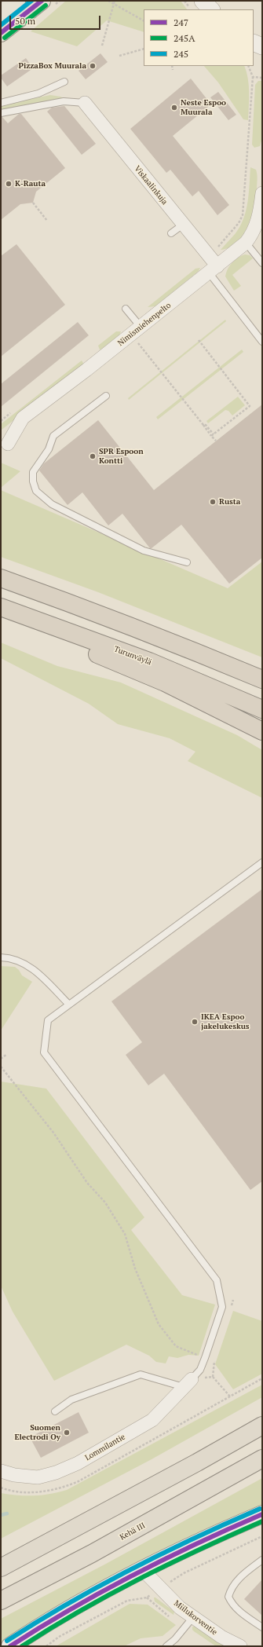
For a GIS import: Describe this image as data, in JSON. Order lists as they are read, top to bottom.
{
  "streets": {
    "highway": ["Turunväylä", "Kehä III"],
    "street": [
      "Viskaalinkuja",
      "Nimismiehenpelto",
      "Lommilantie",
      "Miilukorventie"
    ]
  },
  "crossings": [
    ["Viskaalinkuja", "Nimismiehenpelto"]
  ],
  "places": [
    "PizzaBox Muurala",
    "Neste Espoo Muurala",
    "K-Rauta",
    "SPR Espoon Kontti",
    "Rusta",
    "IKEA Espoo jakelukeskus",
    "Suomen Electrodi Oy"
  ],
  "lines": ["transit line 247", "transit line 245", "transit line 245A"],
  "legend": ["247", "245A", "245"],
  "scale_bar": "50 m"
}
